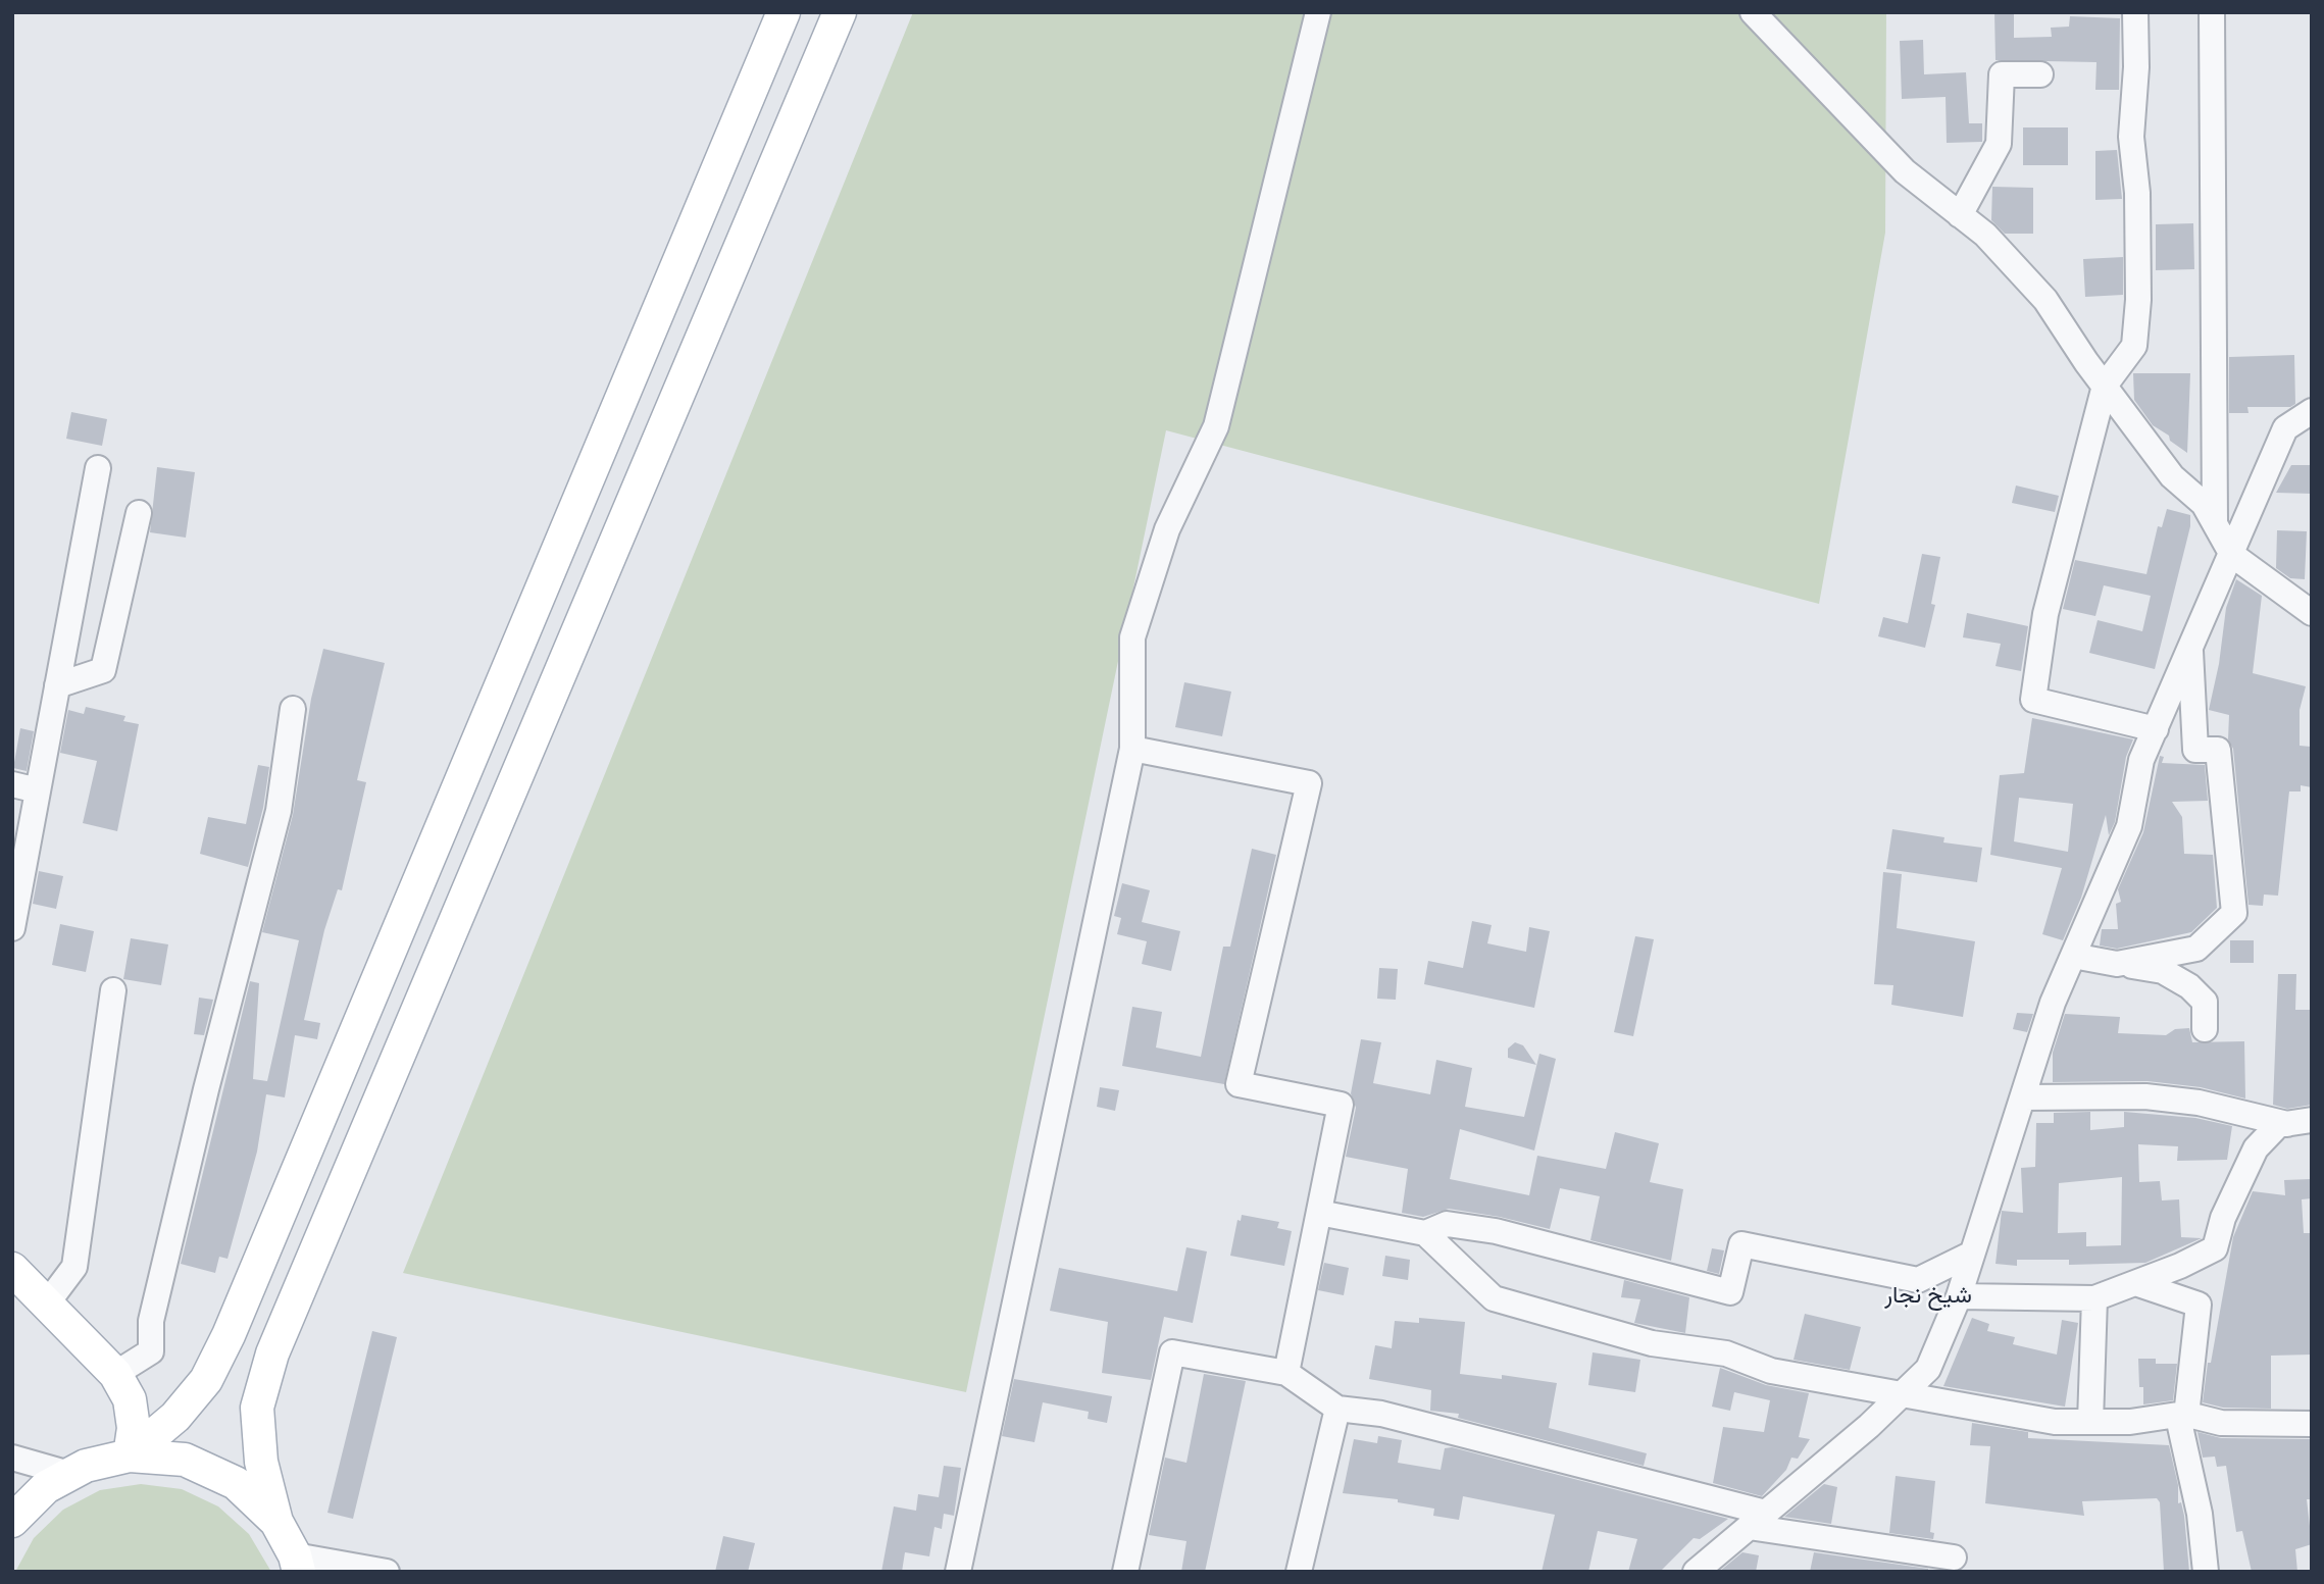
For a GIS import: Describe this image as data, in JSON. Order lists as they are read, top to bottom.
{
  "districts": ["شيخ نجار"]
}
